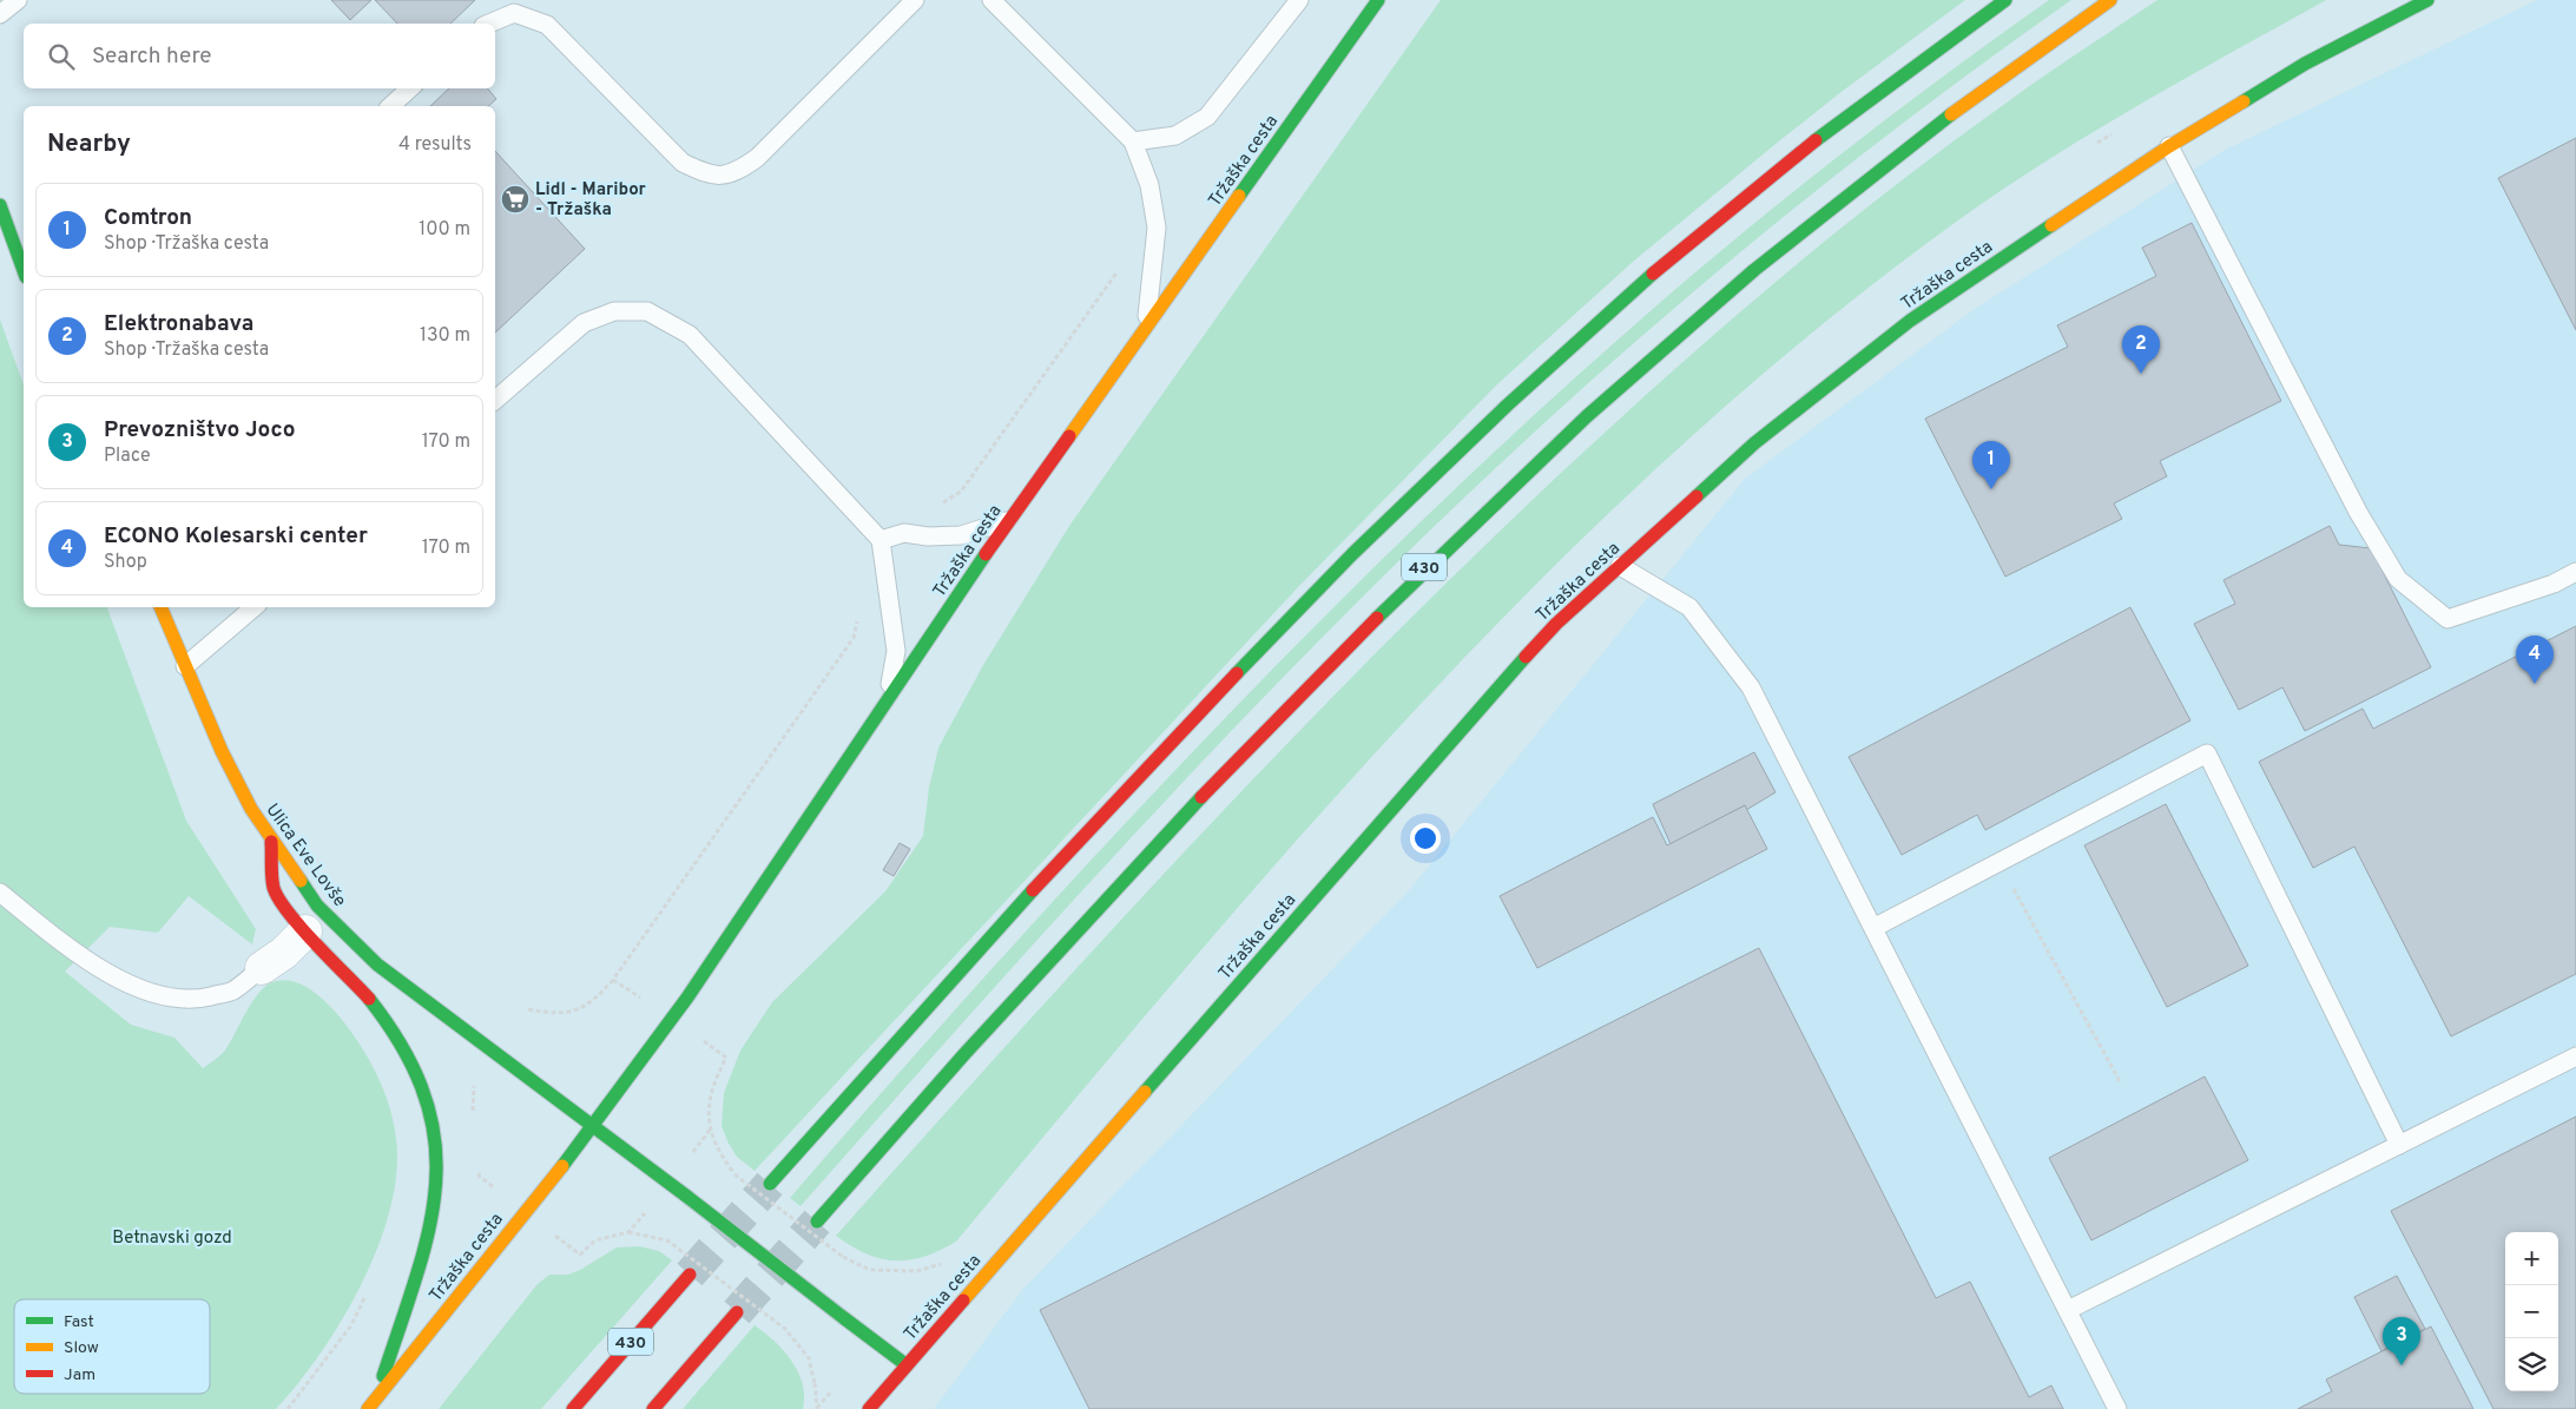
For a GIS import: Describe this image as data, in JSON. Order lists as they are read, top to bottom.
{
  "streets": {
    "main road": ["Tržaška cesta", "430", "Ulica Eve Lovše"]
  },
  "crossings": [
    ["Tržaška cesta", "Ulica Eve Lovše"]
  ],
  "parks": ["Betnavski gozd"],
  "places": {
    "supermarket": ["Lidl - Maribor - Tržaška"]
  },
  "legend": ["Fast", "Slow", "Jam"],
  "page": {
    "search": "Search here",
    "heading": ["Nearby", "4 results"],
    "list": [
      {
        "mark": "1",
        "name": "Comtron",
        "note": "Shop · Tržaška cesta",
        "value": "100 m"
      },
      {
        "mark": "2",
        "name": "Elektronabava",
        "note": "Shop · Tržaška cesta",
        "value": "130 m"
      },
      {
        "mark": "3",
        "name": "Prevozništvo Joco",
        "note": "Place",
        "value": "170 m"
      },
      {
        "mark": "4",
        "name": "ECONO Kolesarski center",
        "note": "Shop",
        "value": "170 m"
      }
    ],
    "pins": [
      "2",
      "1",
      "4",
      "3"
    ],
    "map_buttons": ["+", "−"]
  }
}
